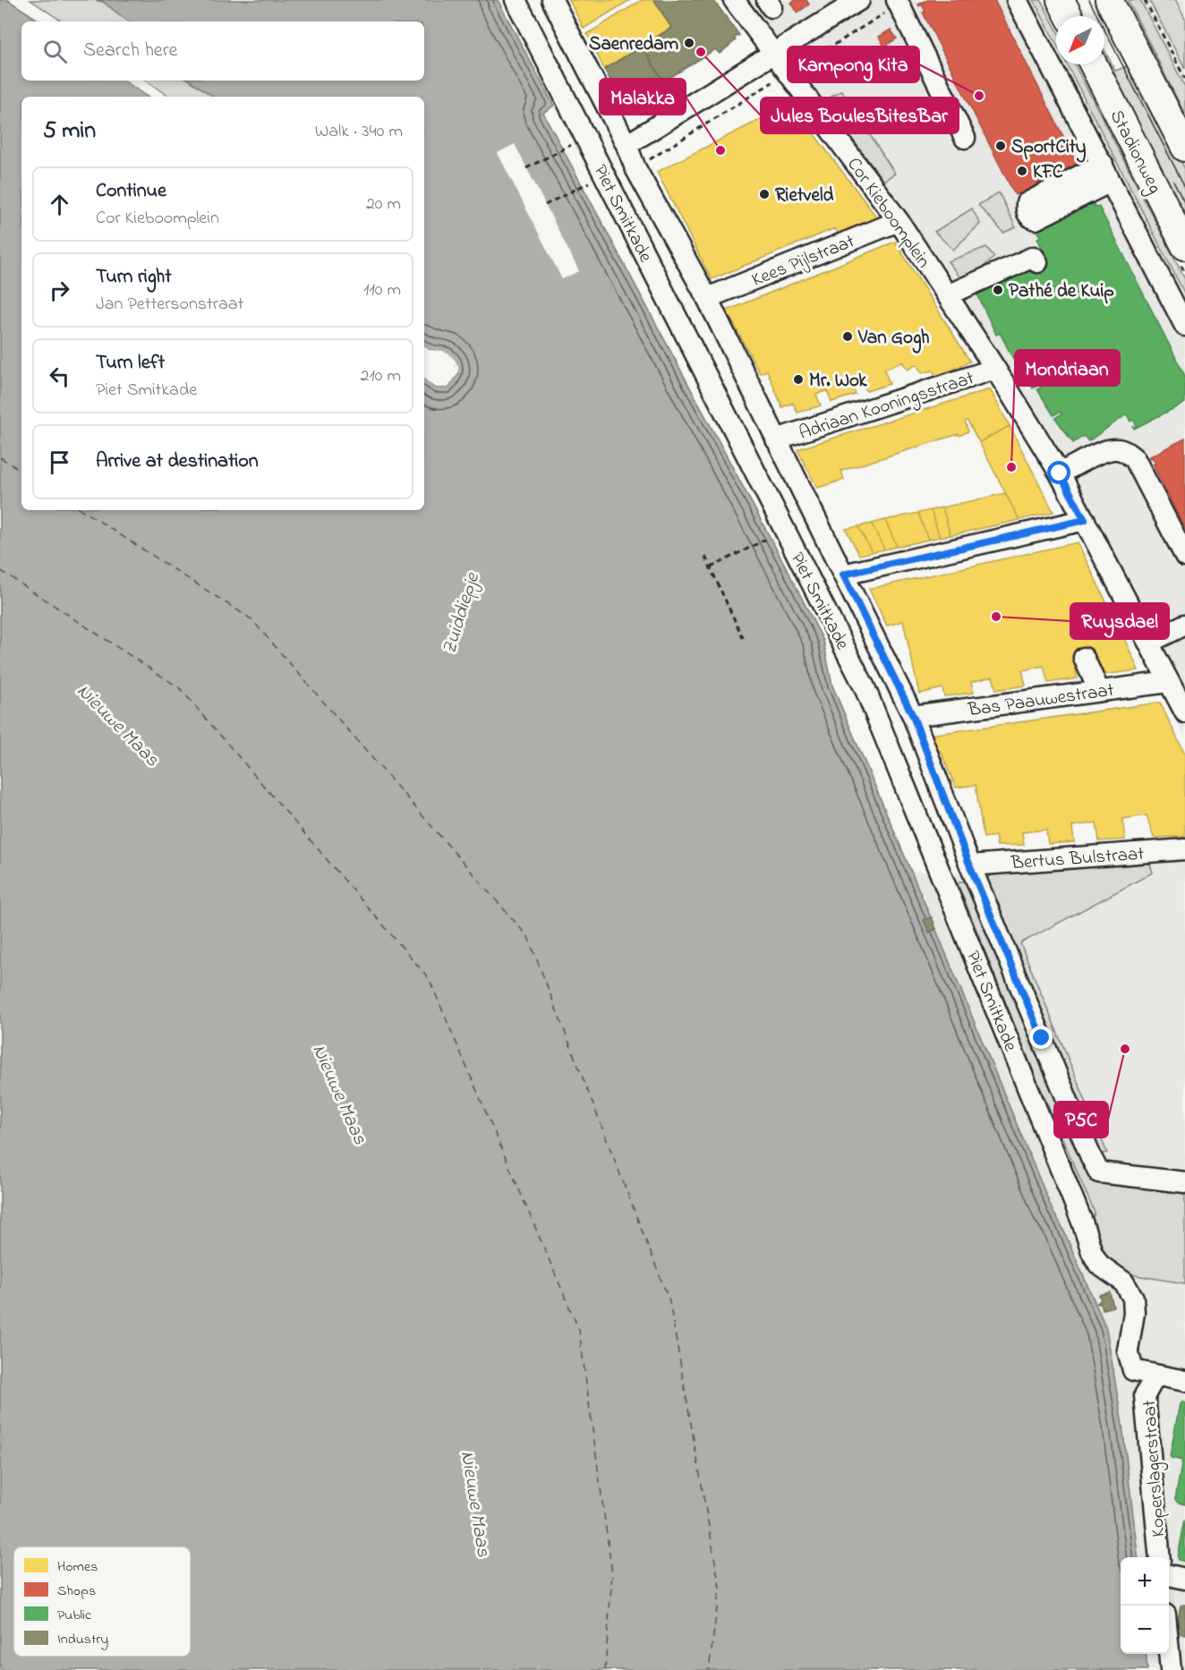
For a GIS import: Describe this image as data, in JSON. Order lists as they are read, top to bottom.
{
  "streets": {
    "main road": ["Stadionweg"],
    "street": [
      "Cor Kieboomplein",
      "Piet Smitkade",
      "Kees Pijlstraat",
      "Adriaan Kooningsstraat",
      "Bas Paauwestraat",
      "Bertus Bulstraat",
      "Koperslagerstraat"
    ]
  },
  "crossings": [
    ["Cor Kieboomplein", "Kees Pijlstraat"],
    ["Cor Kieboomplein", "Adriaan Kooningsstraat"],
    ["Cor Kieboomplein", "Bas Paauwestraat"],
    ["Piet Smitkade", "Kees Pijlstraat"],
    ["Piet Smitkade", "Adriaan Kooningsstraat"],
    ["Piet Smitkade", "Bas Paauwestraat"],
    ["Piet Smitkade", "Bertus Bulstraat"],
    ["Piet Smitkade", "Koperslagerstraat"]
  ],
  "water": ["Zuiddiepje", "Nieuwe Maas"],
  "places": [
    "Saenredam",
    "Jules BoulesBitesBar",
    "Kampong Kita",
    "SportCity",
    "Malakka",
    "KFC",
    "Rietveld",
    "Pathé de Kuip",
    "Van Gogh",
    "Mr. Wok",
    "Mondriaan",
    "Ruysdael",
    "P5C"
  ],
  "legend": [
    "Homes",
    "Shops",
    "Public",
    "Industry"
  ],
  "north": "bottom left",
  "page": {
    "search": "Search here",
    "heading": ["5 min", "Walk · 340 m"],
    "list": [
      ["Continue", "Cor Kieboomplein", "20 m"],
      ["Turn right", "Jan Pettersonstraat", "110 m"],
      ["Turn left", "Piet Smitkade", "210 m"],
      "Arrive at destination"
    ],
    "map_buttons": ["+", "−"]
  }
}
